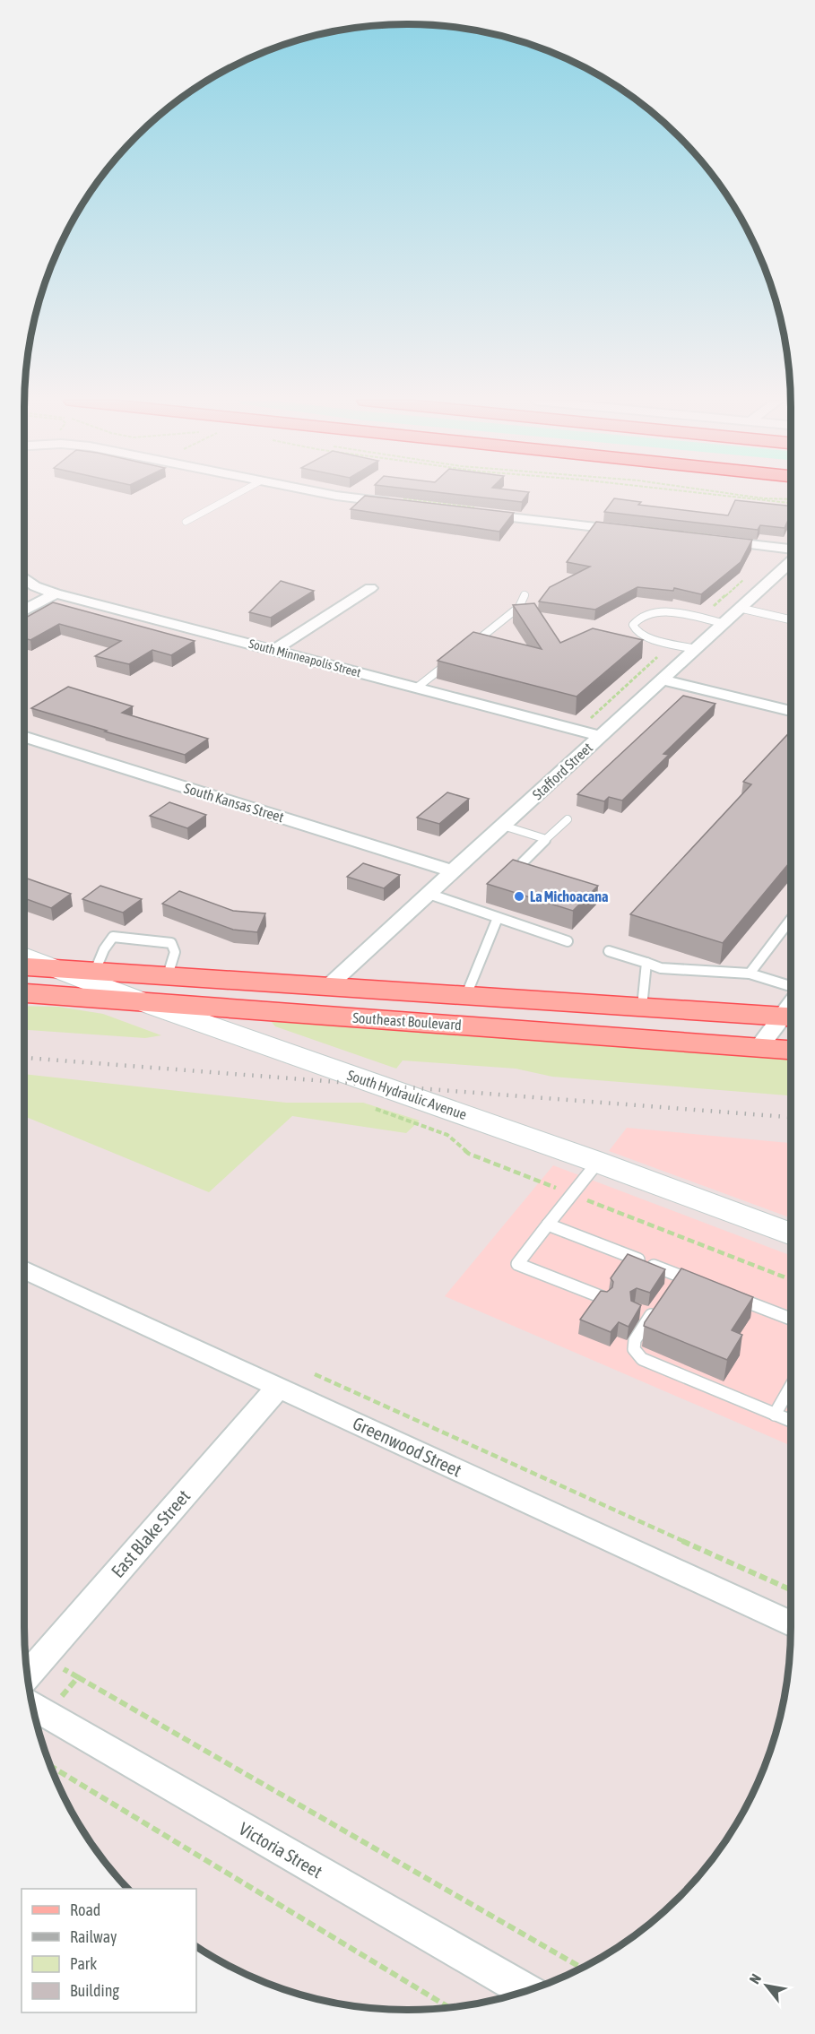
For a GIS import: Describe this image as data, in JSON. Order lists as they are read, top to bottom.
{
  "streets": {
    "main road": ["Southeast Boulevard"],
    "street": [
      "South Minneapolis Street",
      "Stafford Street",
      "South Kansas Street",
      "South Hydraulic Avenue",
      "Greenwood Street",
      "East Blake Street",
      "Victoria Street"
    ]
  },
  "crossings": [
    ["South Minneapolis Street", "Stafford Street"],
    ["Stafford Street", "South Kansas Street"],
    ["Stafford Street", "Southeast Boulevard"],
    ["Southeast Boulevard", "South Hydraulic Avenue"],
    ["Greenwood Street", "East Blake Street"]
  ],
  "places": ["La Michoacana"],
  "legend": [
    "Road",
    "Railway",
    "Park",
    "Building"
  ],
  "north": "top left"
}
